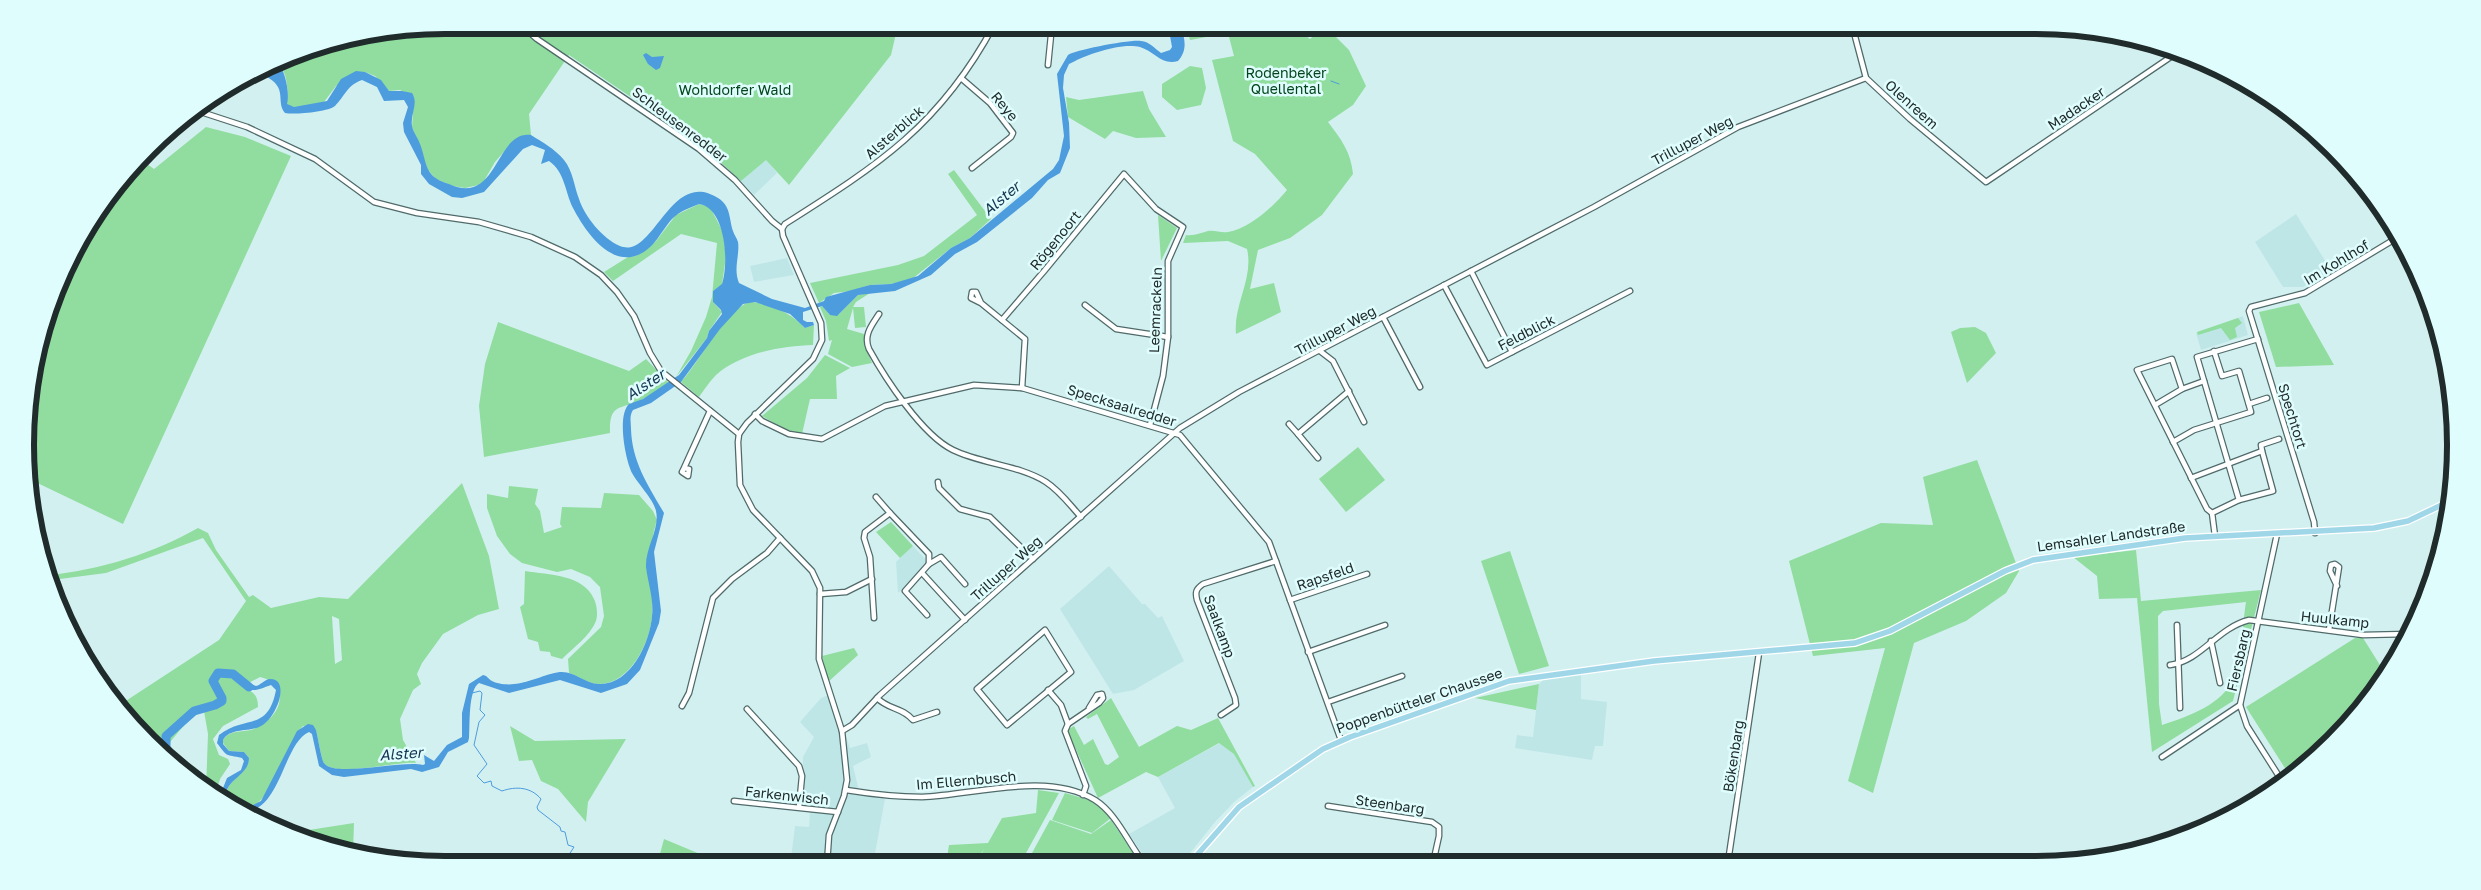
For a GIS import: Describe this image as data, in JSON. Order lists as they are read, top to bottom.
{
  "streets": {
    "main road": ["Lemsahler Landstraße", "Poppenbütteler Chaussee"],
    "street": [
      "Olenreem",
      "Reye",
      "Madacker",
      "Schleusenredder",
      "Alsterblick",
      "Trilluper Weg",
      "Rögenoort",
      "Im Kohlhof",
      "Leemrackeln",
      "Feldblick",
      "Specksaalredder",
      "Spechtort",
      "Rapsfeld",
      "Huulkamp",
      "Saalkamp",
      "Fiersbarg",
      "Bökenbarg",
      "Im Ellernbusch",
      "Farkenwisch",
      "Steenbarg"
    ]
  },
  "crossings": [
    ["Olenreem", "Madacker"],
    ["Olenreem", "Trilluper Weg"],
    ["Reye", "Alsterblick"],
    ["Schleusenredder", "Alsterblick"],
    ["Schleusenredder", "Specksaalredder"],
    ["Trilluper Weg", "Feldblick"],
    ["Trilluper Weg", "Specksaalredder"],
    ["Rögenoort", "Leemrackeln"],
    ["Im Kohlhof", "Spechtort"],
    ["Leemrackeln", "Specksaalredder"],
    ["Specksaalredder", "Rapsfeld"],
    ["Specksaalredder", "Saalkamp"],
    ["Specksaalredder", "Poppenbütteler Chaussee"],
    ["Spechtort", "Lemsahler Landstraße"],
    ["Lemsahler Landstraße", "Fiersbarg"],
    ["Lemsahler Landstraße", "Poppenbütteler Chaussee"],
    ["Lemsahler Landstraße", "Bökenbarg"],
    ["Huulkamp", "Fiersbarg"],
    ["Poppenbütteler Chaussee", "Bökenbarg"]
  ],
  "water": ["Alster"],
  "parks": ["Rodenbeker Quellental", "Wohldorfer Wald"]
}
